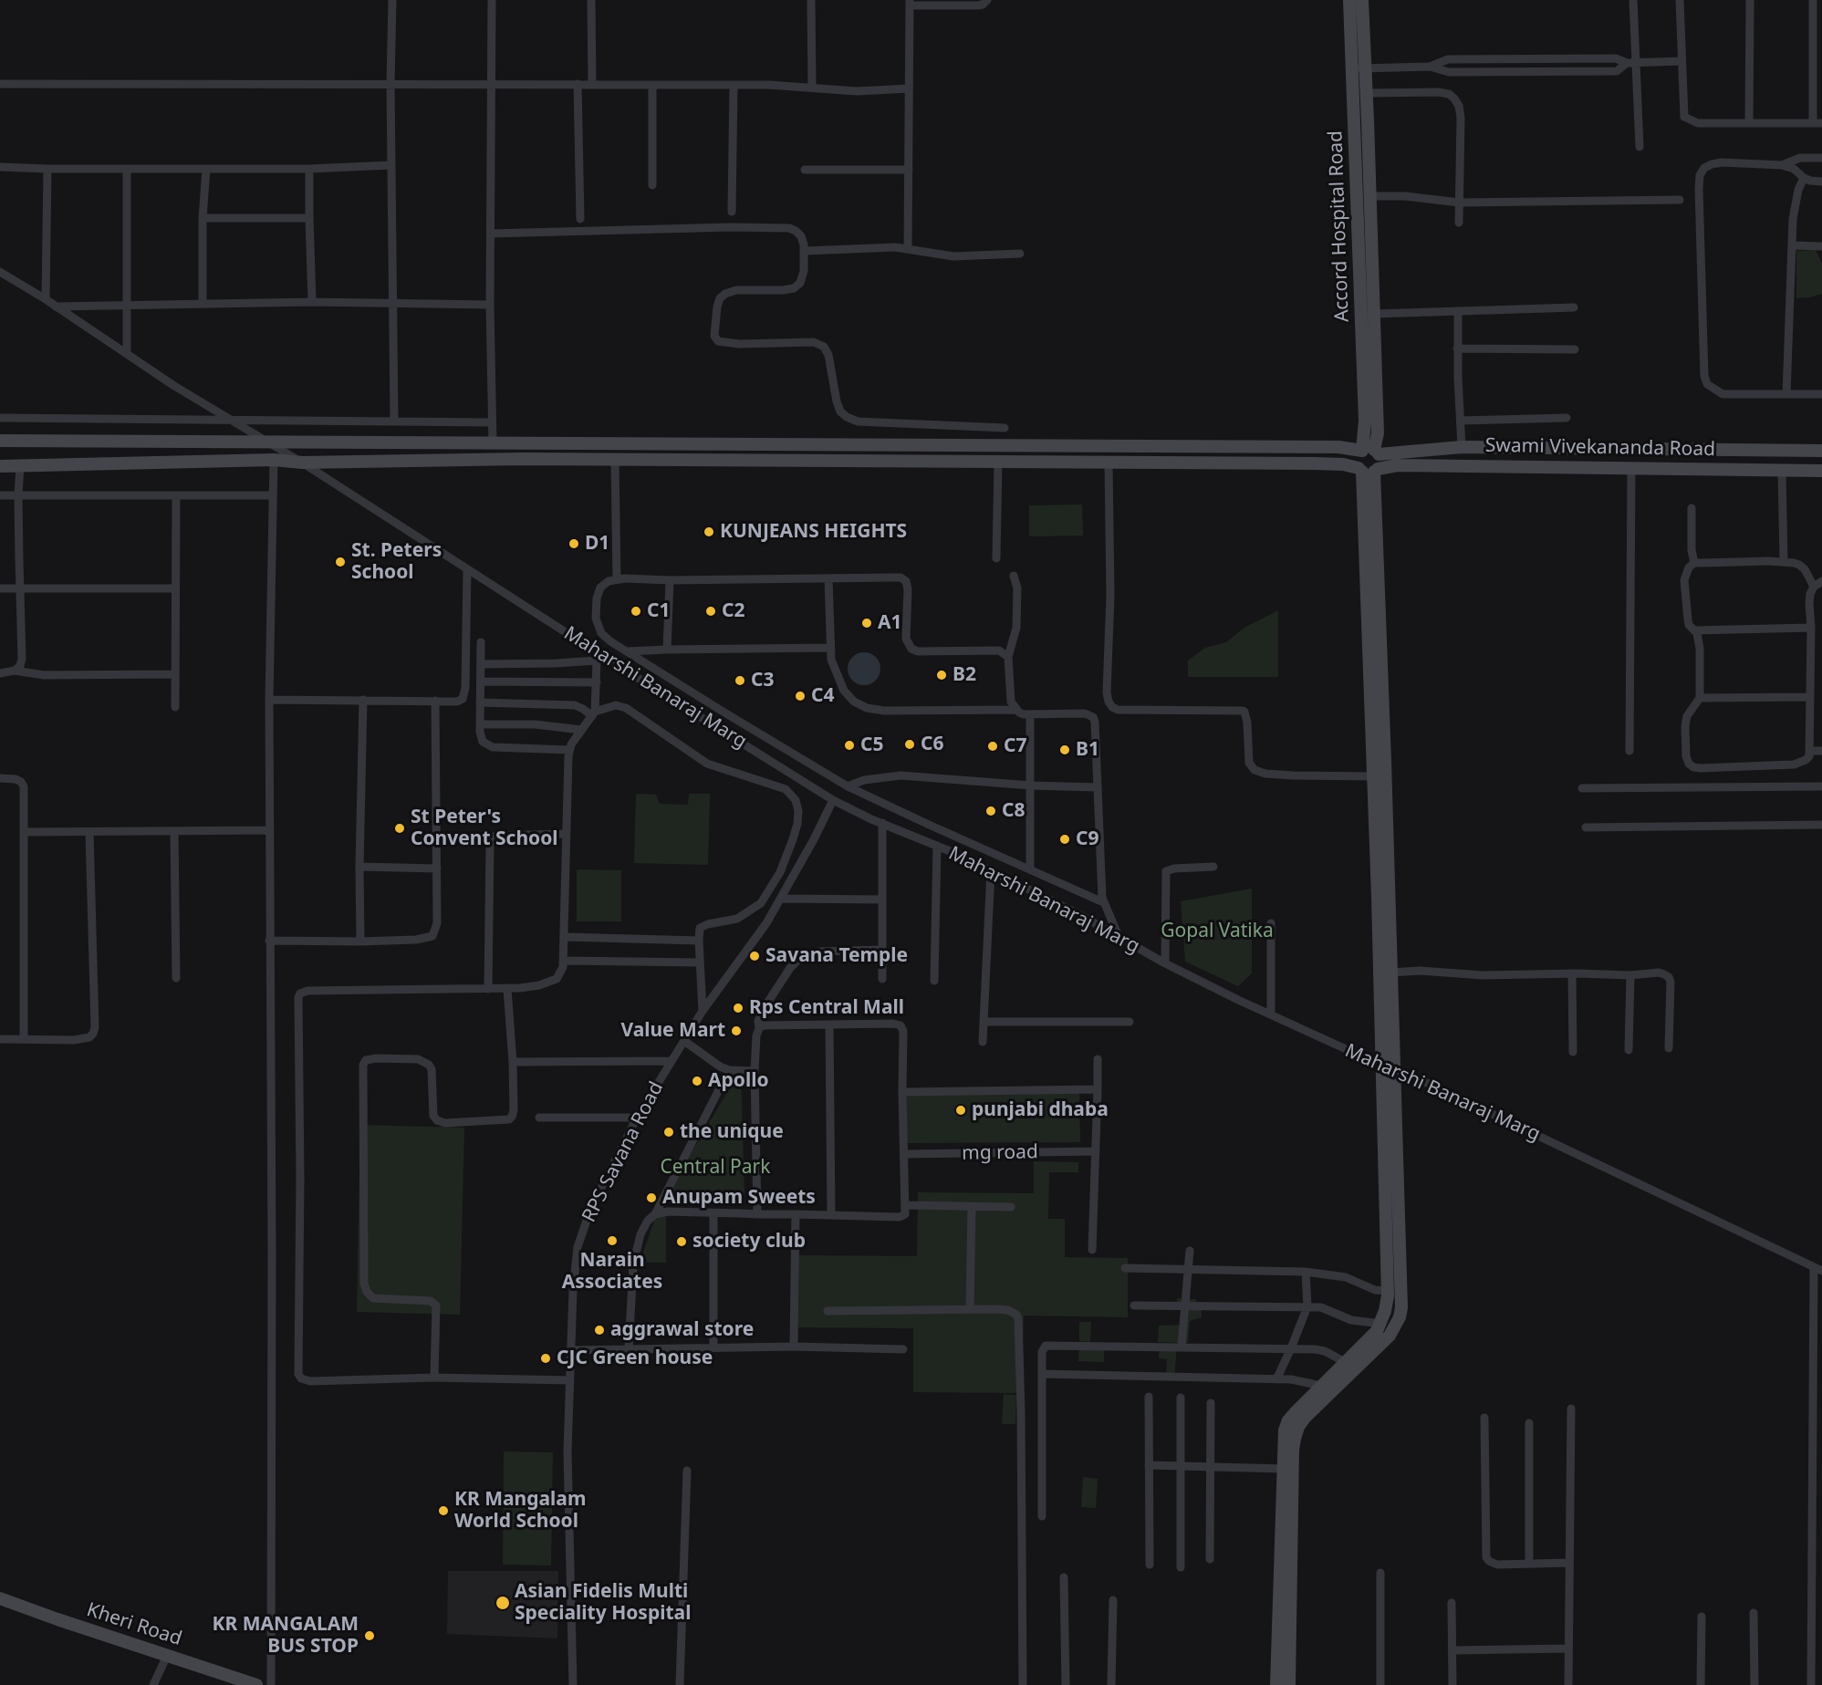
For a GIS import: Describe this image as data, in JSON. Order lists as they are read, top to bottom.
{
  "streets": {
    "street": [
      "Accord Hospital Road",
      "Swami Vivekananda Road",
      "Maharshi Banaraj Marg",
      "RPS Savana Road",
      "mg road",
      "Kheri Road"
    ]
  },
  "crossings": [
    ["Swami Vivekananda Road", "Maharshi Banaraj Marg"],
    ["Maharshi Banaraj Marg", "RPS Savana Road"]
  ],
  "parks": ["Gopal Vatika", "Central Park"],
  "places": [
    "KUNJEANS HEIGHTS",
    "D1",
    "St. Peters School",
    "C1",
    "C2",
    "A1",
    "B2",
    "C3",
    "C4",
    "C6",
    "C5",
    "C7",
    "B1",
    "C8",
    "St Peter's Convent School",
    "C9",
    "Savana Temple",
    "Rps Central Mall",
    "Value Mart",
    "Apollo",
    "punjabi dhaba",
    "the unique",
    "Anupam Sweets",
    "Narain Associates",
    "society club",
    "aggrawal store",
    "CJC Green house",
    "KR Mangalam World School",
    "Asian Fidelis Multi Speciality Hospital",
    "KR MANGALAM BUS STOP"
  ]
}
